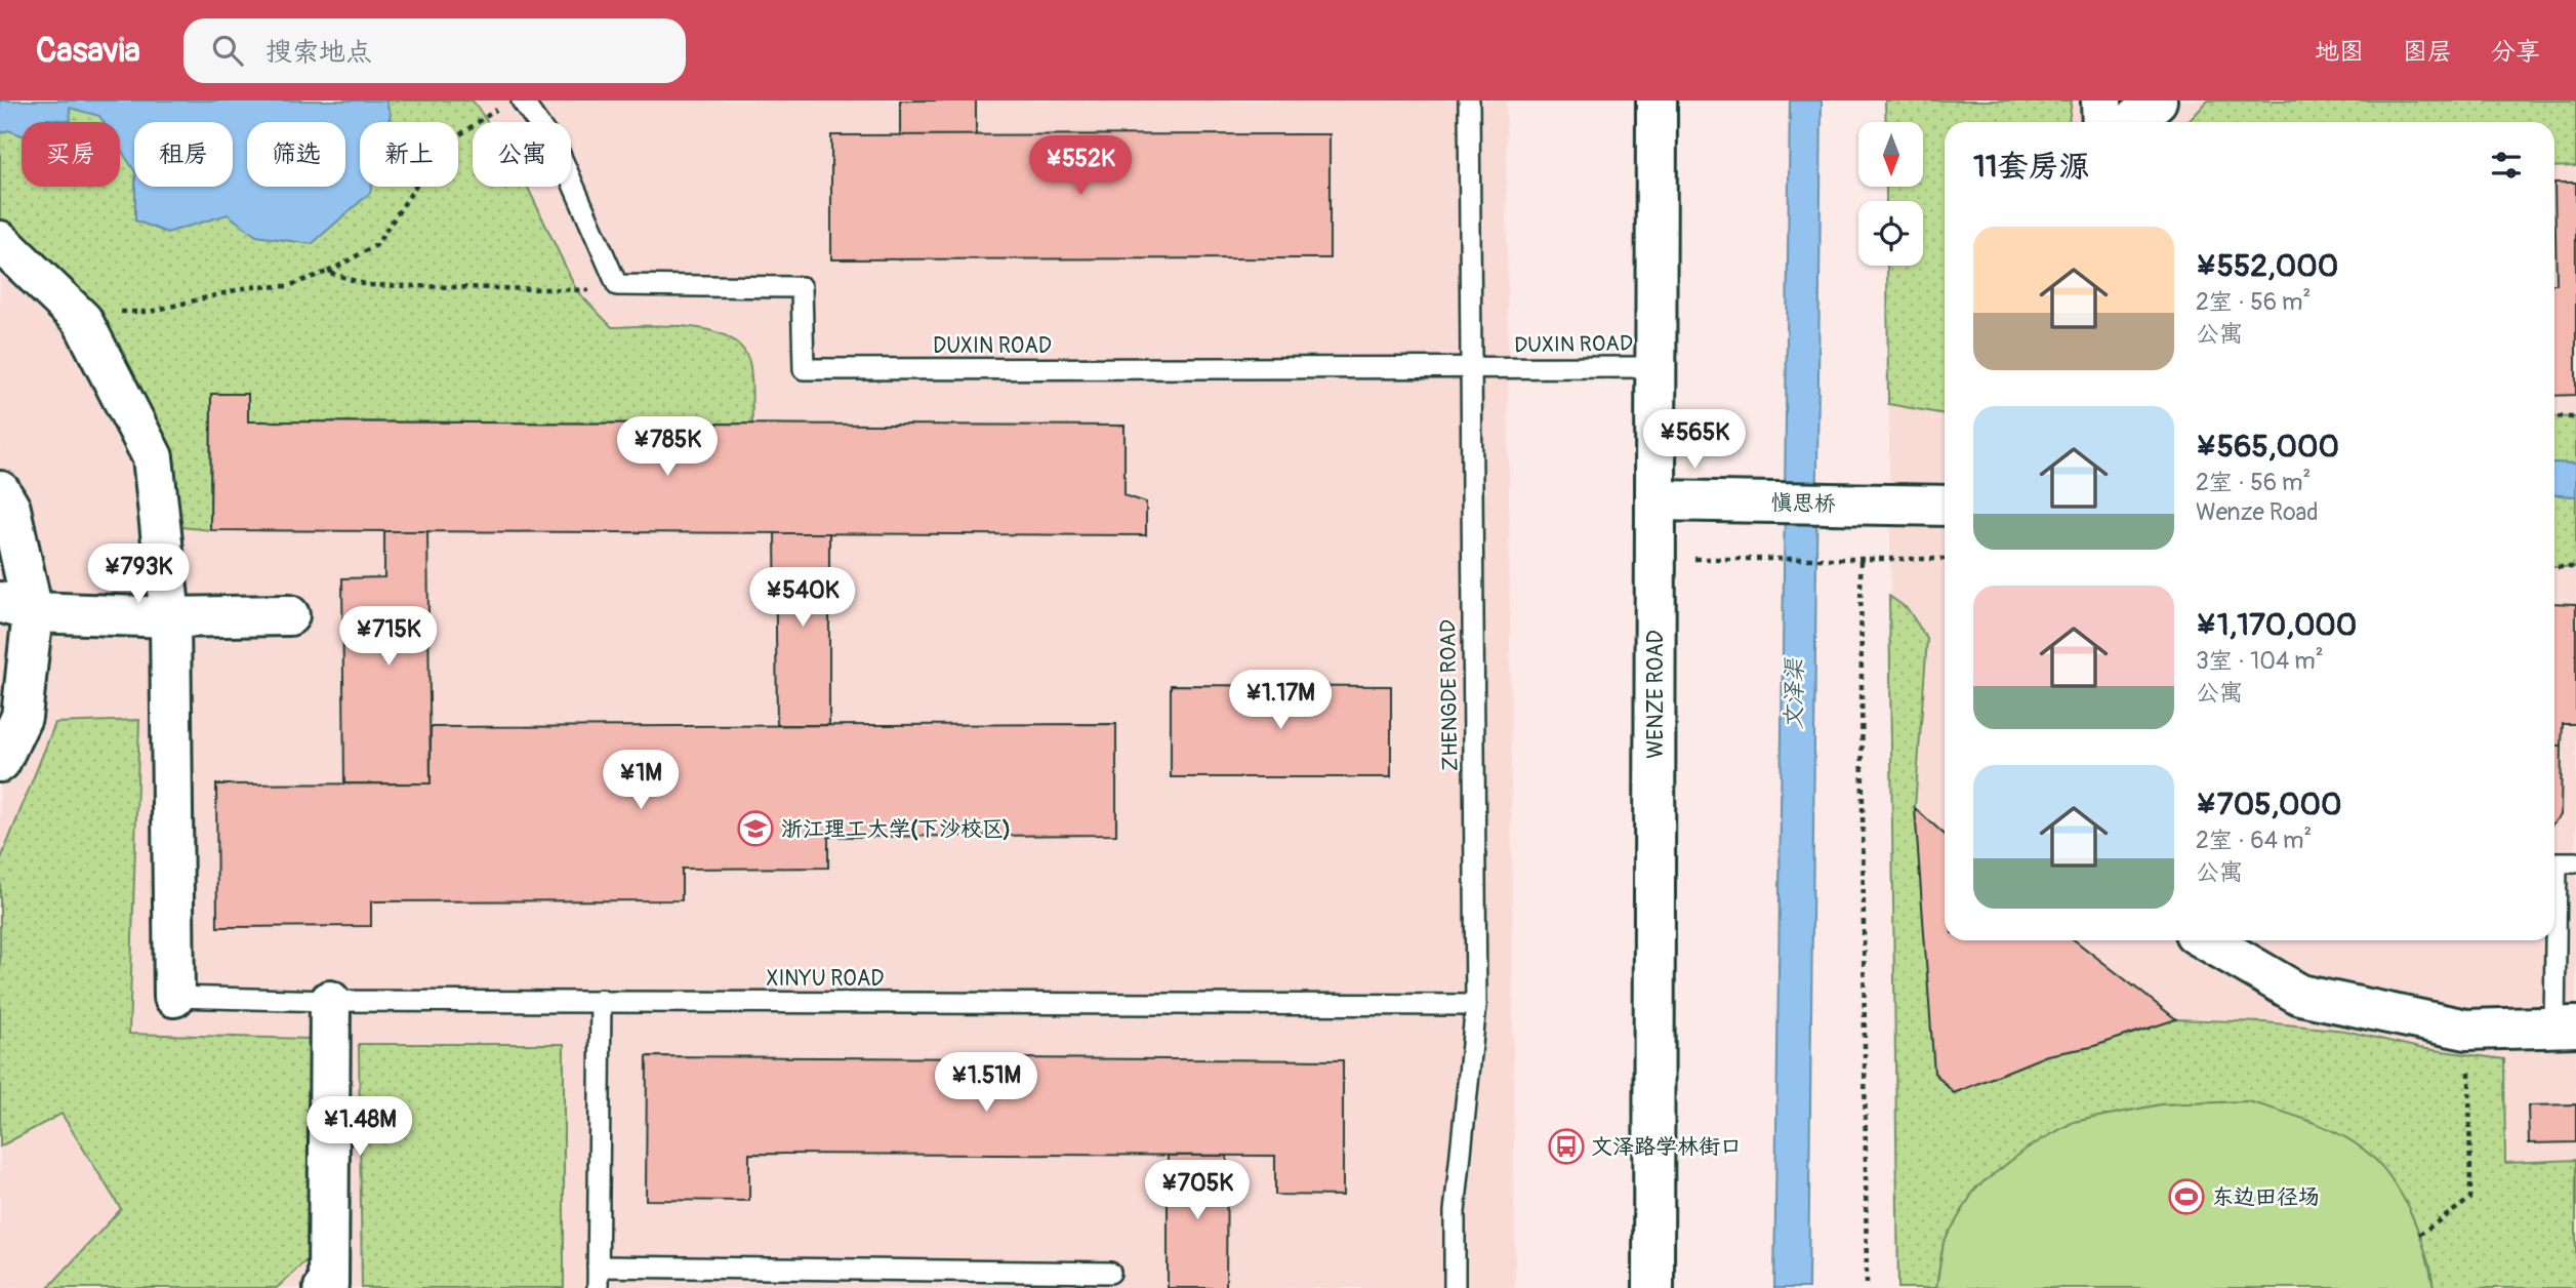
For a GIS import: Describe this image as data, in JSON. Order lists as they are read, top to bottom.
{
  "streets": {
    "street": ["慎思桥", "WENZE ROAD"],
    "lane": ["DUXIN ROAD", "ZHENGDE ROAD", "XINYU ROAD"]
  },
  "crossings": [
    ["DUXIN ROAD", "WENZE ROAD"],
    ["DUXIN ROAD", "ZHENGDE ROAD"],
    ["慎思桥", "WENZE ROAD"],
    ["ZHENGDE ROAD", "XINYU ROAD"]
  ],
  "water": ["文泽渠"],
  "places": {
    "school or university": ["浙江理工大学(下沙校区)"],
    "bus stop": ["文泽路学林街口"],
    "sports": ["东边田径场"]
  },
  "north": "bottom",
  "page": {
    "header": "Casavia",
    "search": "搜索地点",
    "nav": ["地图", "图层", "分享"],
    "chip": [
      "买房",
      "租房",
      "筛选",
      "新上",
      "公寓"
    ],
    "heading": "11套房源",
    "price": [
      "¥552K",
      "¥565K",
      "¥785K",
      "¥793K",
      "¥540K",
      "¥715K",
      "¥1.17M",
      "¥1M",
      "¥1.51M",
      "¥1.48M",
      "¥705K"
    ],
    "list": [
      {
        "name": "¥552,000",
        "note": "2室 · 56 m² · 公寓"
      },
      {
        "name": "¥565,000",
        "note": "2室 · 56 m² · Wenze Road"
      },
      {
        "name": "¥1,170,000",
        "note": "3室 · 104 m² · 公寓"
      },
      {
        "name": "¥705,000",
        "note": "2室 · 64 m² · 公寓"
      }
    ]
  }
}
